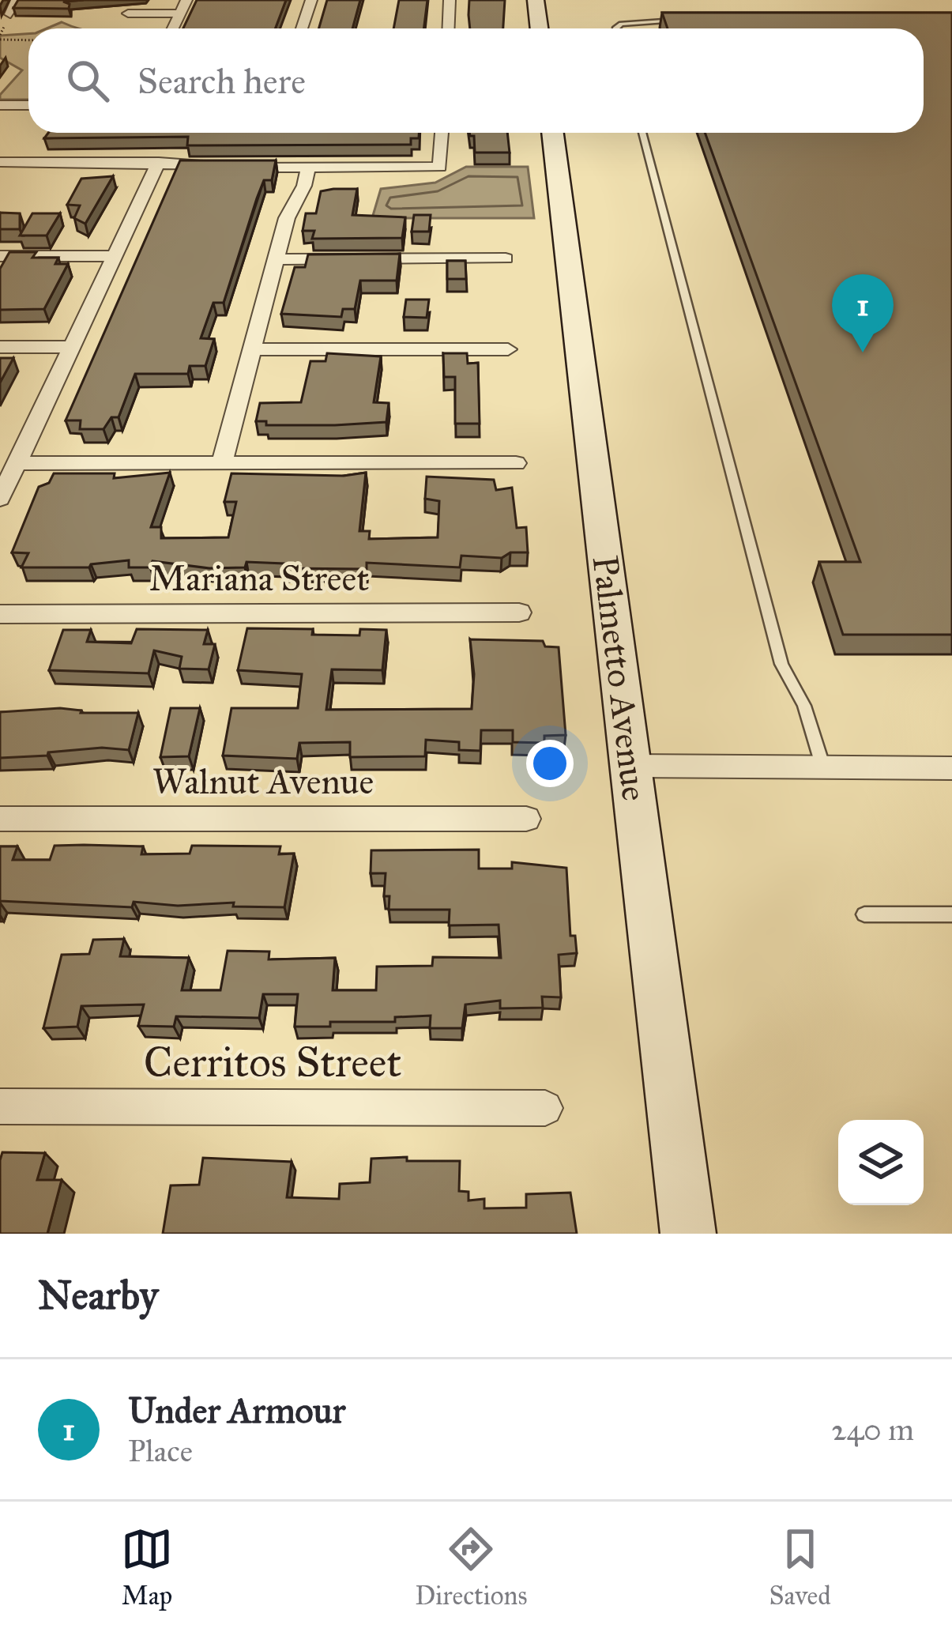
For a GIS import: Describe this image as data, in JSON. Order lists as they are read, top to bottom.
{
  "streets": {
    "street": [
      "Mariana Street",
      "Palmetto Avenue",
      "Walnut Avenue",
      "Cerritos Street"
    ]
  },
  "page": {
    "search": "Search here",
    "pins": "1",
    "heading": "Nearby",
    "list": [
      {
        "mark": "1",
        "name": "Under Armour",
        "note": "Place",
        "value": "240 m"
      }
    ],
    "nav": ["Map", "Directions", "Saved"]
  }
}
